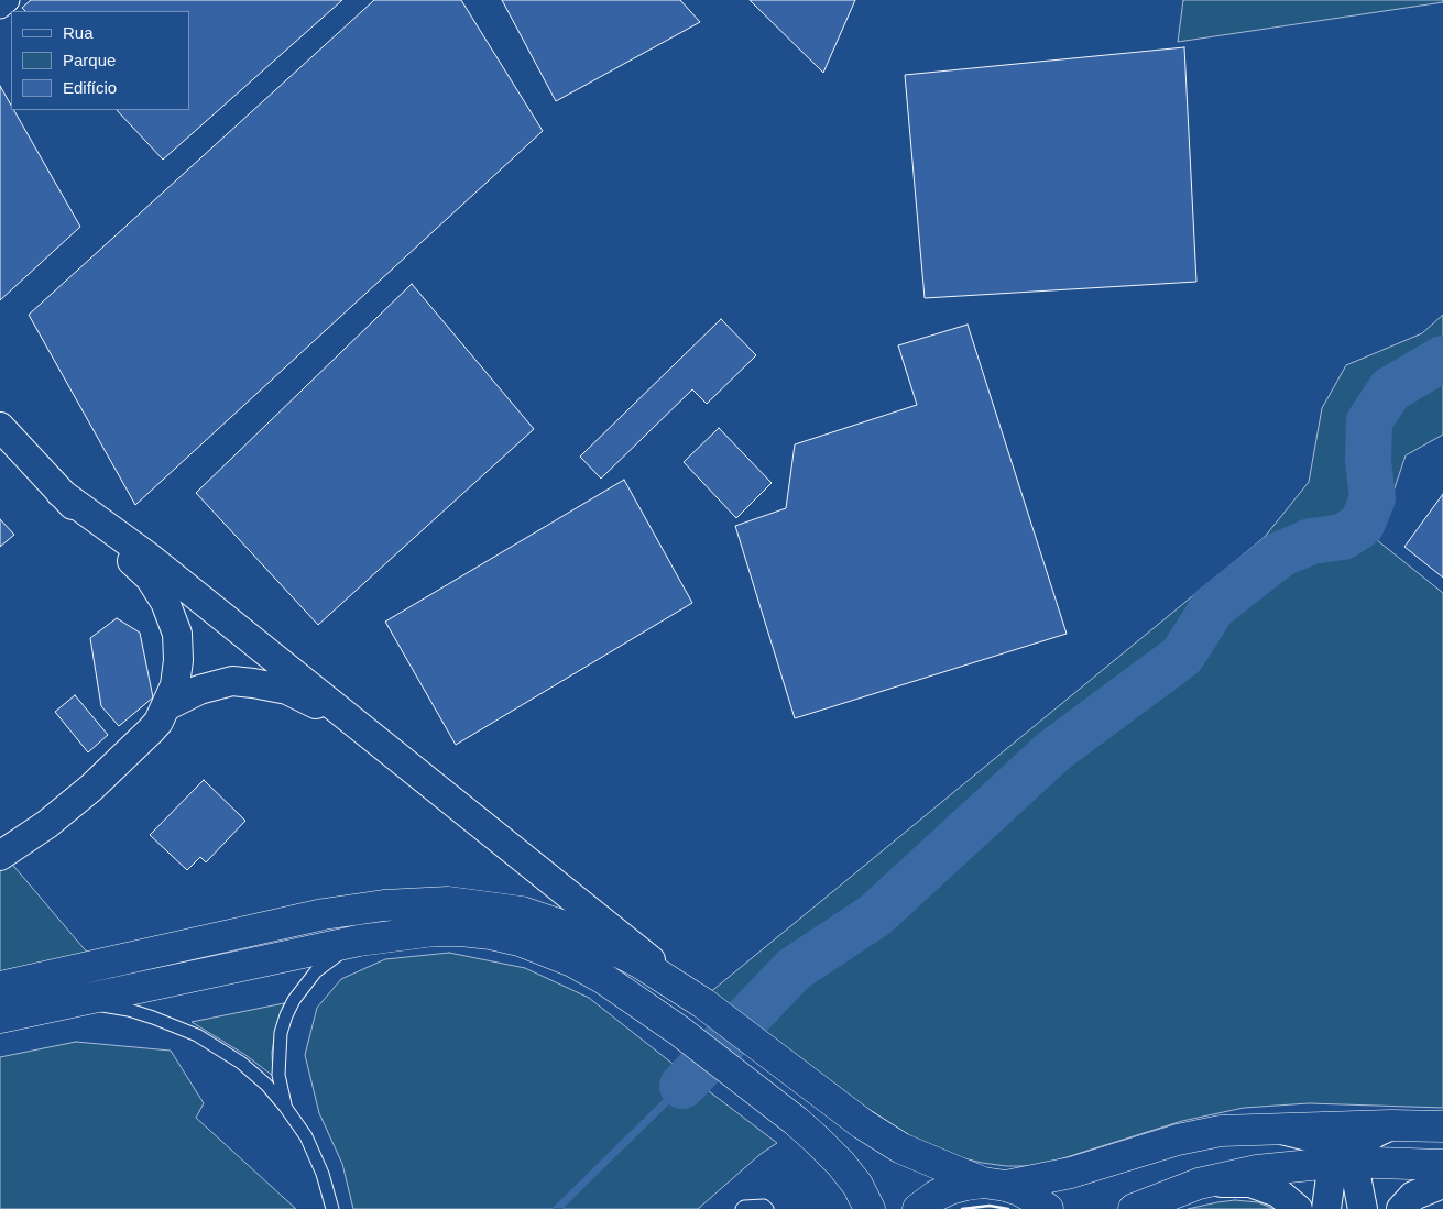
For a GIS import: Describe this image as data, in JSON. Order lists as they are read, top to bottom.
{
  "legend": ["Rua", "Parque", "Edifício"]
}
